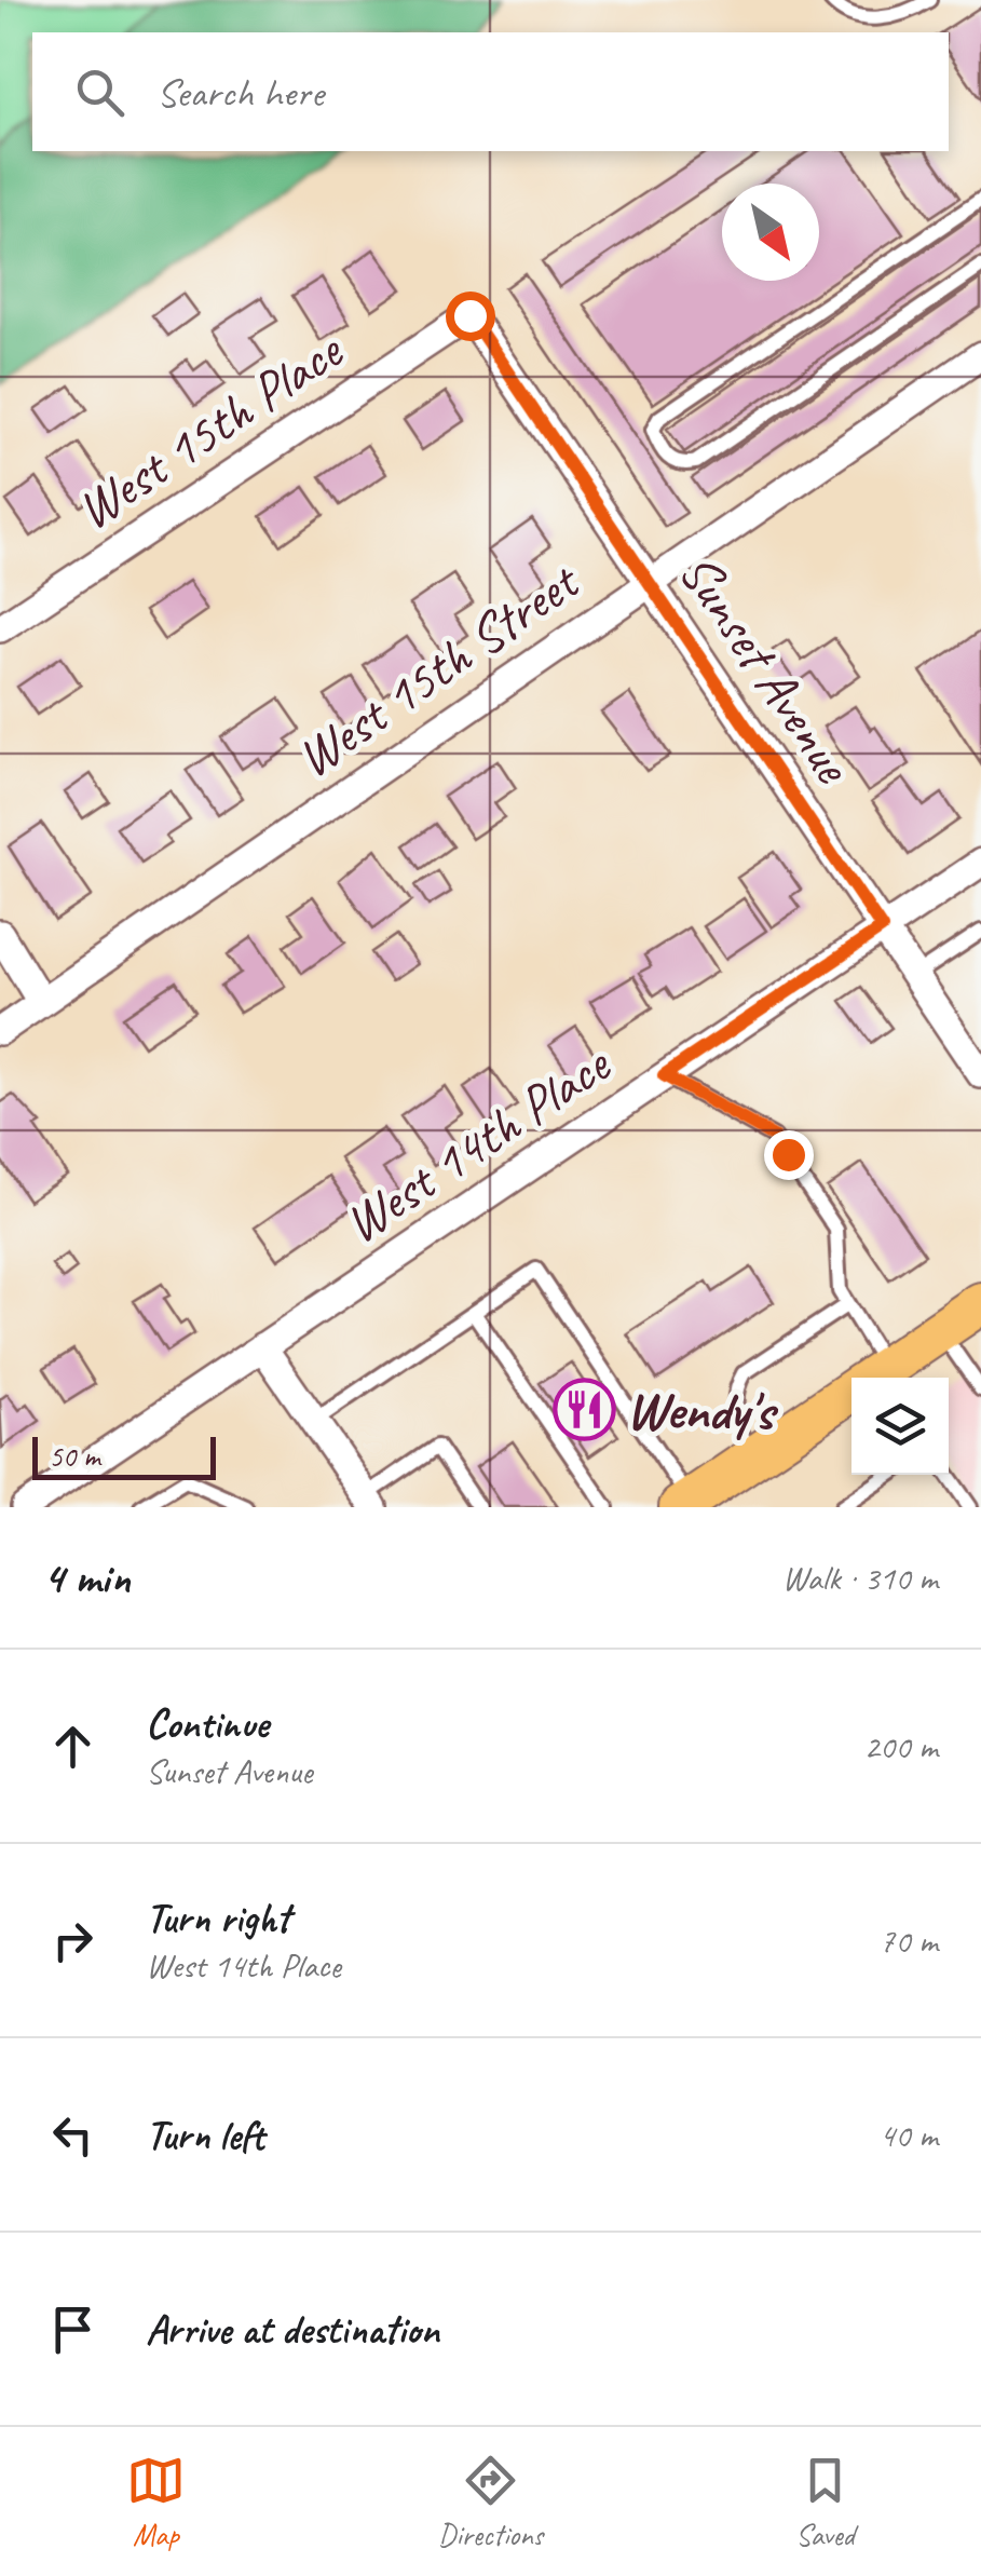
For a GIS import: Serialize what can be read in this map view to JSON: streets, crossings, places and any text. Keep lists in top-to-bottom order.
{
  "streets": {
    "street": [
      "West 15th Place",
      "Sunset Avenue",
      "West 15th Street",
      "West 14th Place"
    ]
  },
  "crossings": [
    ["West 15th Place", "Sunset Avenue"],
    ["Sunset Avenue", "West 15th Street"],
    ["Sunset Avenue", "West 14th Place"]
  ],
  "places": {
    "restaurant": ["Wendy's"]
  },
  "scale_bar": "50 m",
  "north": "bottom right",
  "page": {
    "search": "Search here",
    "scale": "50 m",
    "heading": ["4 min", "Walk · 310 m"],
    "list": [
      ["Continue", "Sunset Avenue", "200 m"],
      ["Turn right", "West 14th Place", "70 m"],
      ["Turn left", "40 m"],
      "Arrive at destination"
    ],
    "nav": ["Map", "Directions", "Saved"]
  }
}
